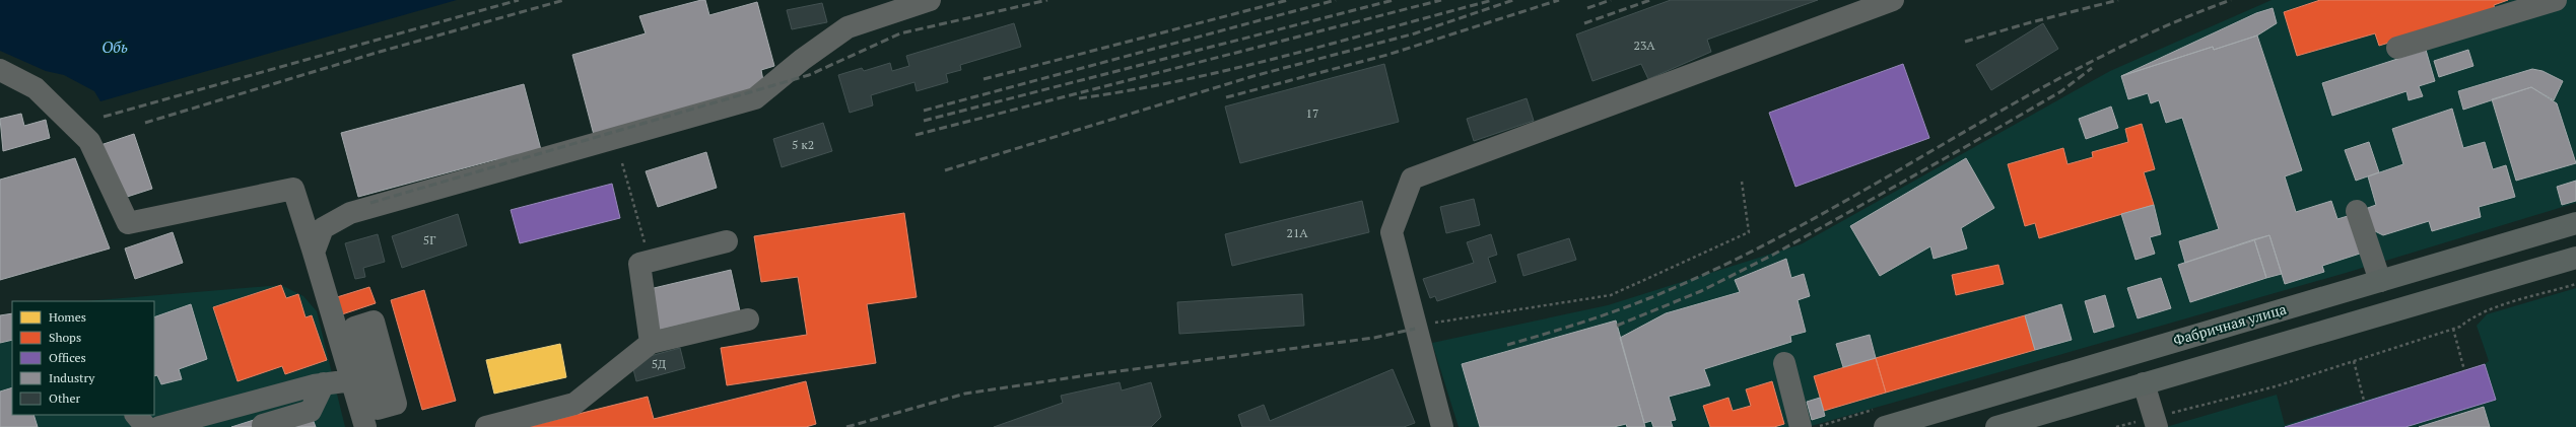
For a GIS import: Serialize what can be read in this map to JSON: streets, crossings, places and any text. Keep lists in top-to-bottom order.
{
  "streets": {
    "main road": ["Фабричная улица"]
  },
  "water": ["Обь"],
  "house_numbers": [
    "23А",
    "17",
    "5 к2",
    "21А",
    "5Г",
    "5Д"
  ],
  "legend": [
    "Homes",
    "Shops",
    "Offices",
    "Industry",
    "Other"
  ]
}
